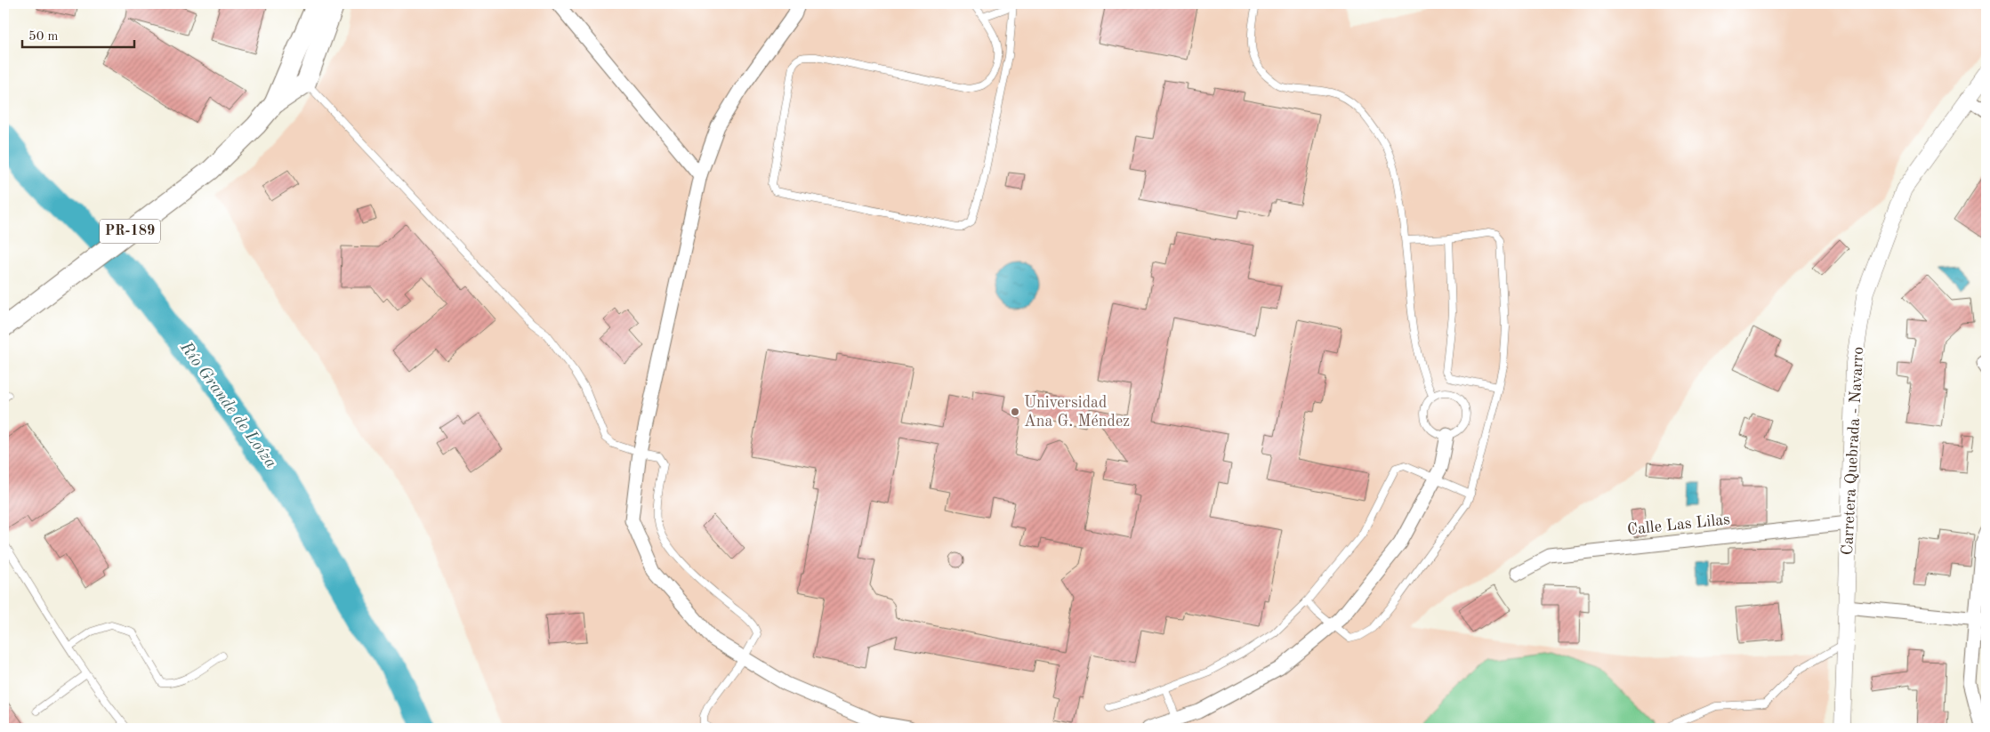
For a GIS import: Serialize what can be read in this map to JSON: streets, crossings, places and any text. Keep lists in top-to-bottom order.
{
  "streets": {
    "main road": ["PR-189"],
    "street": ["Carretera Quebrada - Navarro", "Calle Las Lilas"]
  },
  "crossings": [
    ["Carretera Quebrada - Navarro", "Calle Las Lilas"]
  ],
  "water": ["Río Grande de Loíza"],
  "places": ["Universidad Ana G. Méndez"],
  "scale_bar": "50 m"
}
